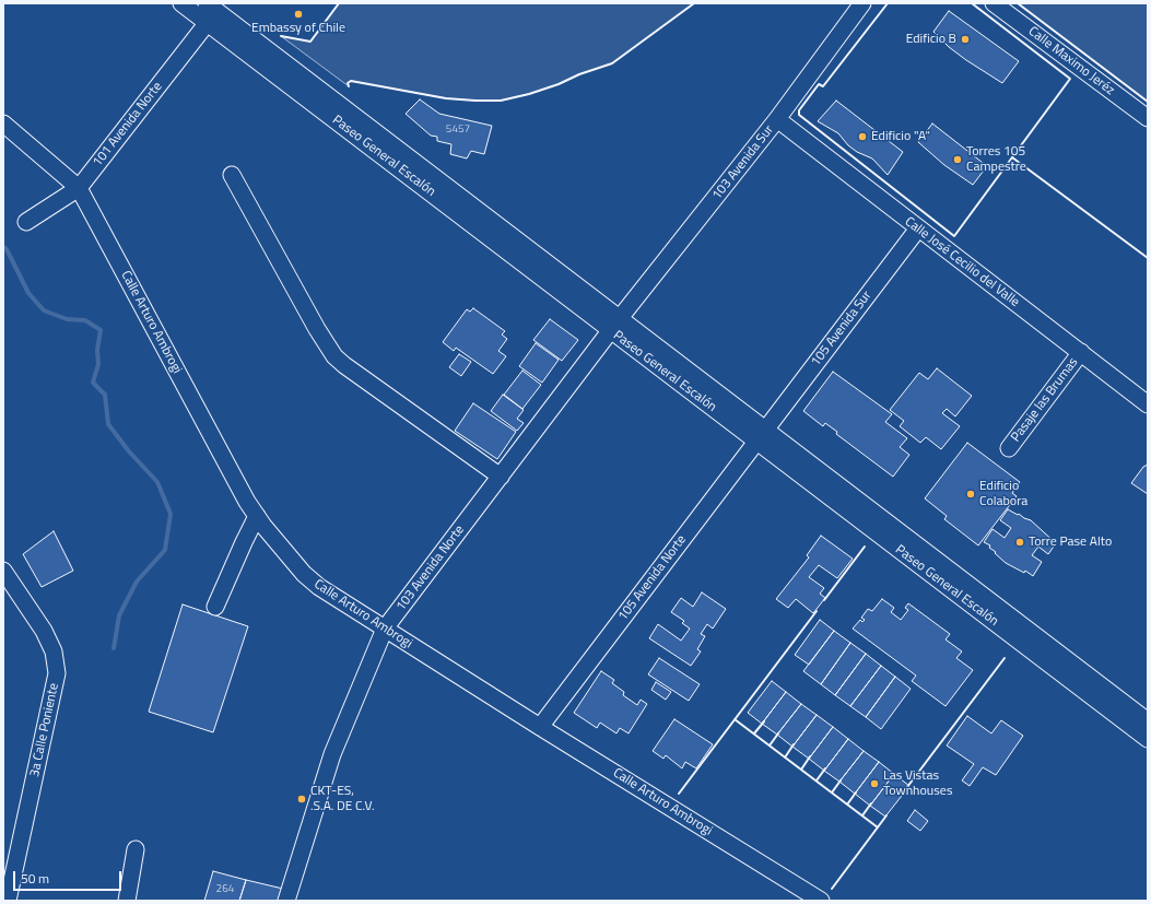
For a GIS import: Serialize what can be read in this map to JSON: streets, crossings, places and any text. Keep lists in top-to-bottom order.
{
  "streets": {
    "street": [
      "Calle Maximo Jeréz",
      "101 Avenida Norte",
      "Paseo General Escalón",
      "103 Avenida Sur",
      "Calle José Cecilio del Valle",
      "Calle Arturo Ambrogi",
      "105 Avenida Sur",
      "Pasaje las Brumas",
      "103 Avenida Norte",
      "105 Avenida Norte",
      "3a Calle Poniente"
    ]
  },
  "crossings": [
    ["101 Avenida Norte", "Paseo General Escalón"],
    ["101 Avenida Norte", "Calle Arturo Ambrogi"],
    ["Paseo General Escalón", "103 Avenida Sur"],
    ["Paseo General Escalón", "105 Avenida Sur"],
    ["Paseo General Escalón", "103 Avenida Norte"],
    ["Paseo General Escalón", "105 Avenida Norte"],
    ["103 Avenida Sur", "Calle José Cecilio del Valle"],
    ["103 Avenida Sur", "103 Avenida Norte"],
    ["Calle José Cecilio del Valle", "105 Avenida Sur"],
    ["Calle José Cecilio del Valle", "Pasaje las Brumas"],
    ["Calle Arturo Ambrogi", "103 Avenida Norte"],
    ["Calle Arturo Ambrogi", "105 Avenida Norte"],
    ["105 Avenida Sur", "105 Avenida Norte"]
  ],
  "places": [
    "Embassy of Chile",
    "Edificio B",
    "Edificio \"A\"",
    "Torres 105 Campestre",
    "Edificio Colabora",
    "Torre Pase Alto",
    "Las Vistas Townhouses",
    "CKT-ES, .S.A. DE C.V."
  ],
  "house_numbers": ["5457", "264"],
  "scale_bar": "50 m"
}
